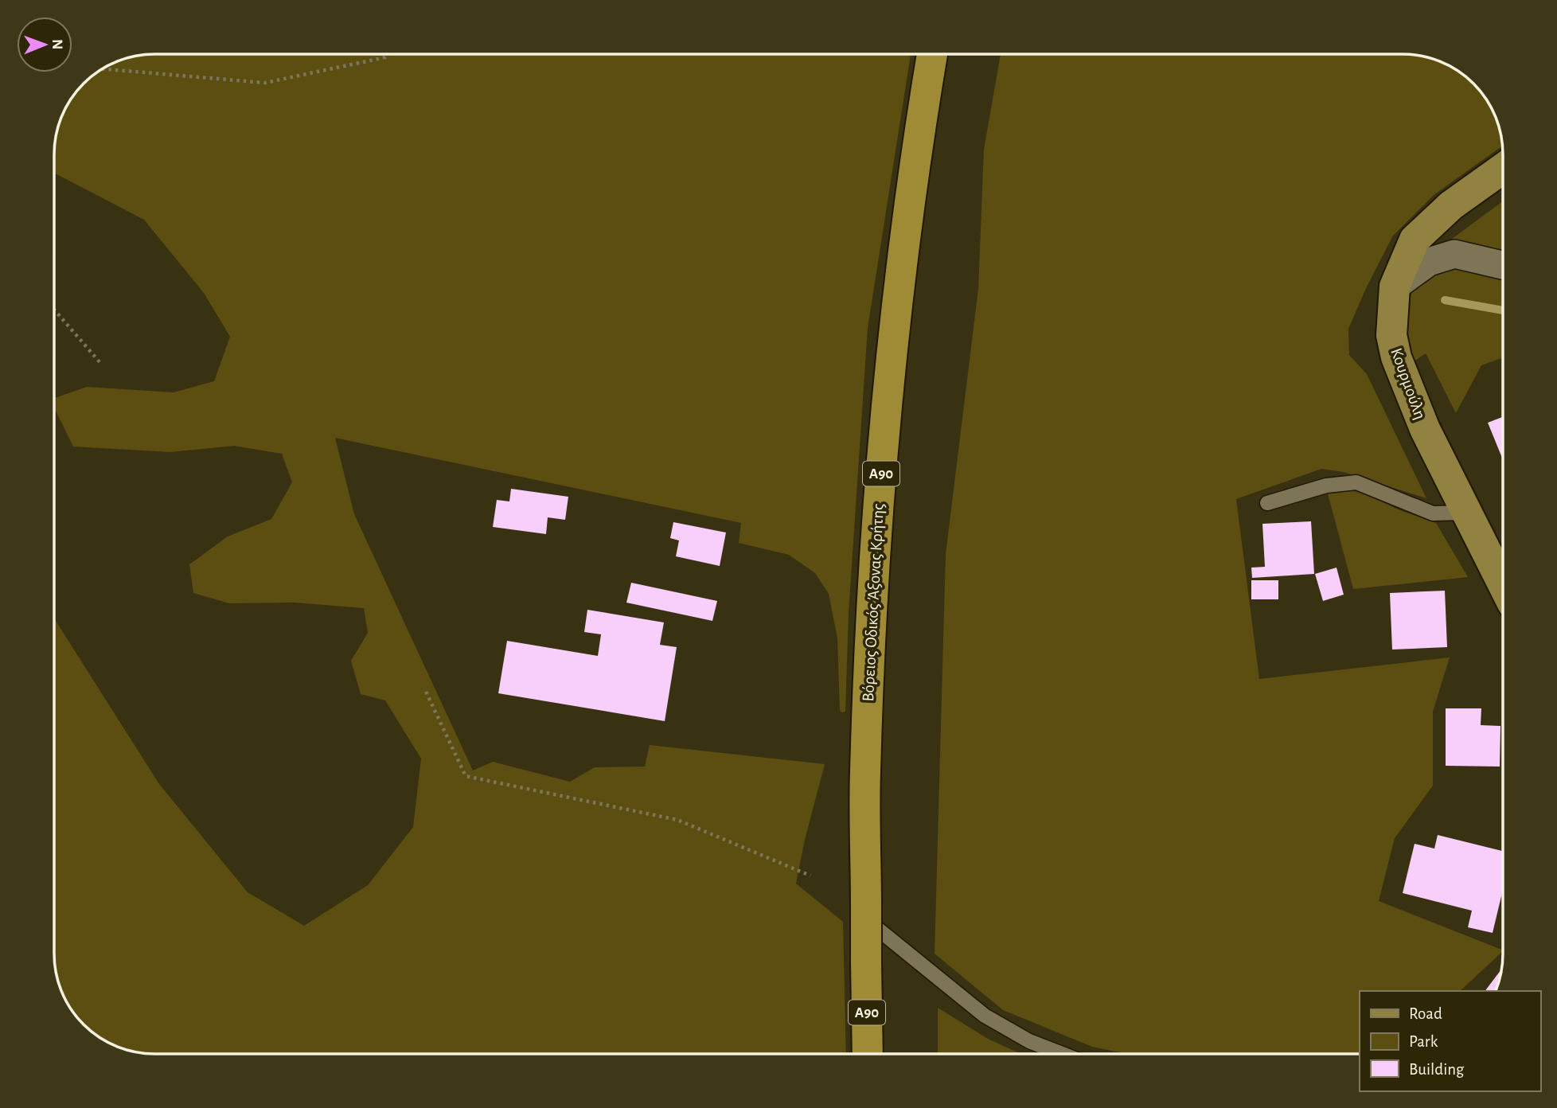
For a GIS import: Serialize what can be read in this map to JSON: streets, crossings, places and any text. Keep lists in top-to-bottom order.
{
  "streets": {
    "highway": ["Α90", "Βόρειος Οδικός Άξονας Κρήτης"],
    "main road": ["Κουρμούλη"]
  },
  "legend": ["Road", "Park", "Building"],
  "north": "right"
}
